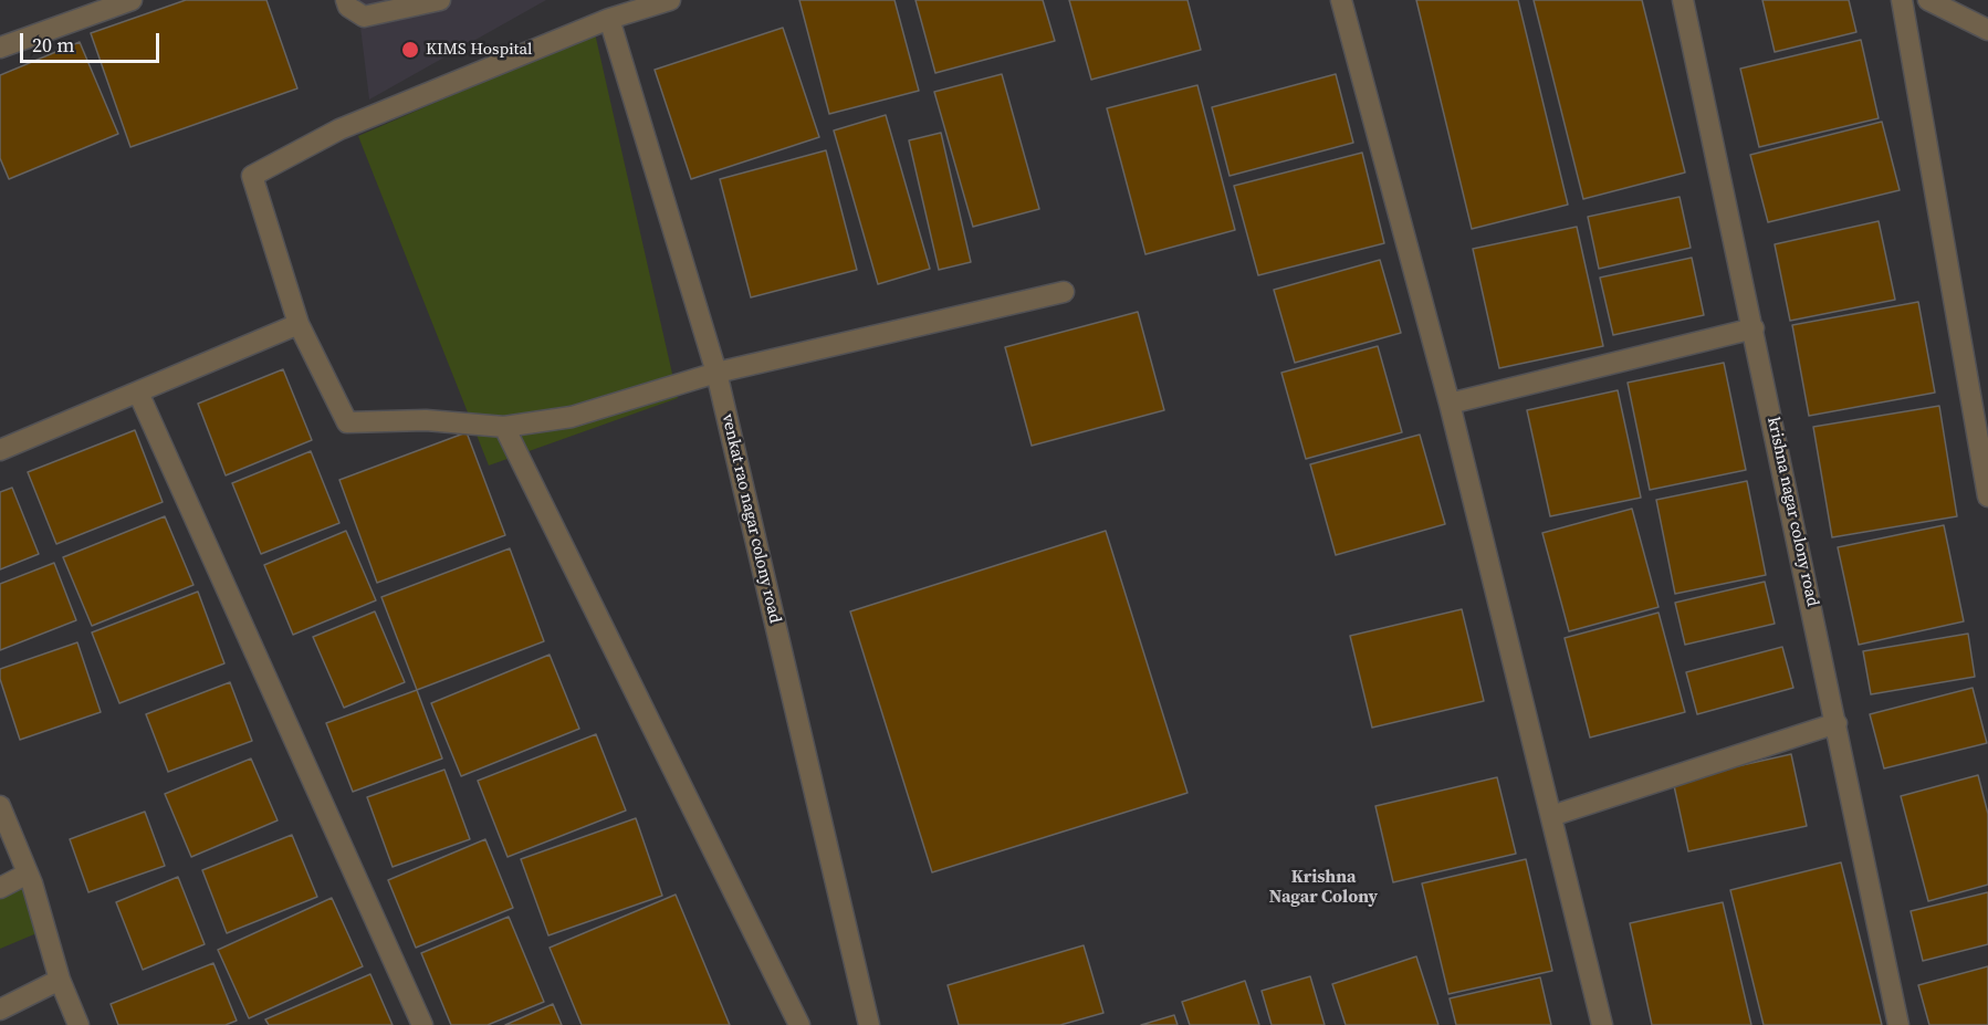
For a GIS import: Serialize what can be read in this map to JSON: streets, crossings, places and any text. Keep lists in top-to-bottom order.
{
  "streets": {
    "street": ["krishna nagar colony road", "venkat rao nagar colony road"]
  },
  "districts": ["Krishna Nagar Colony"],
  "places": ["KIMS Hospital"],
  "scale_bar": "20 m"
}
